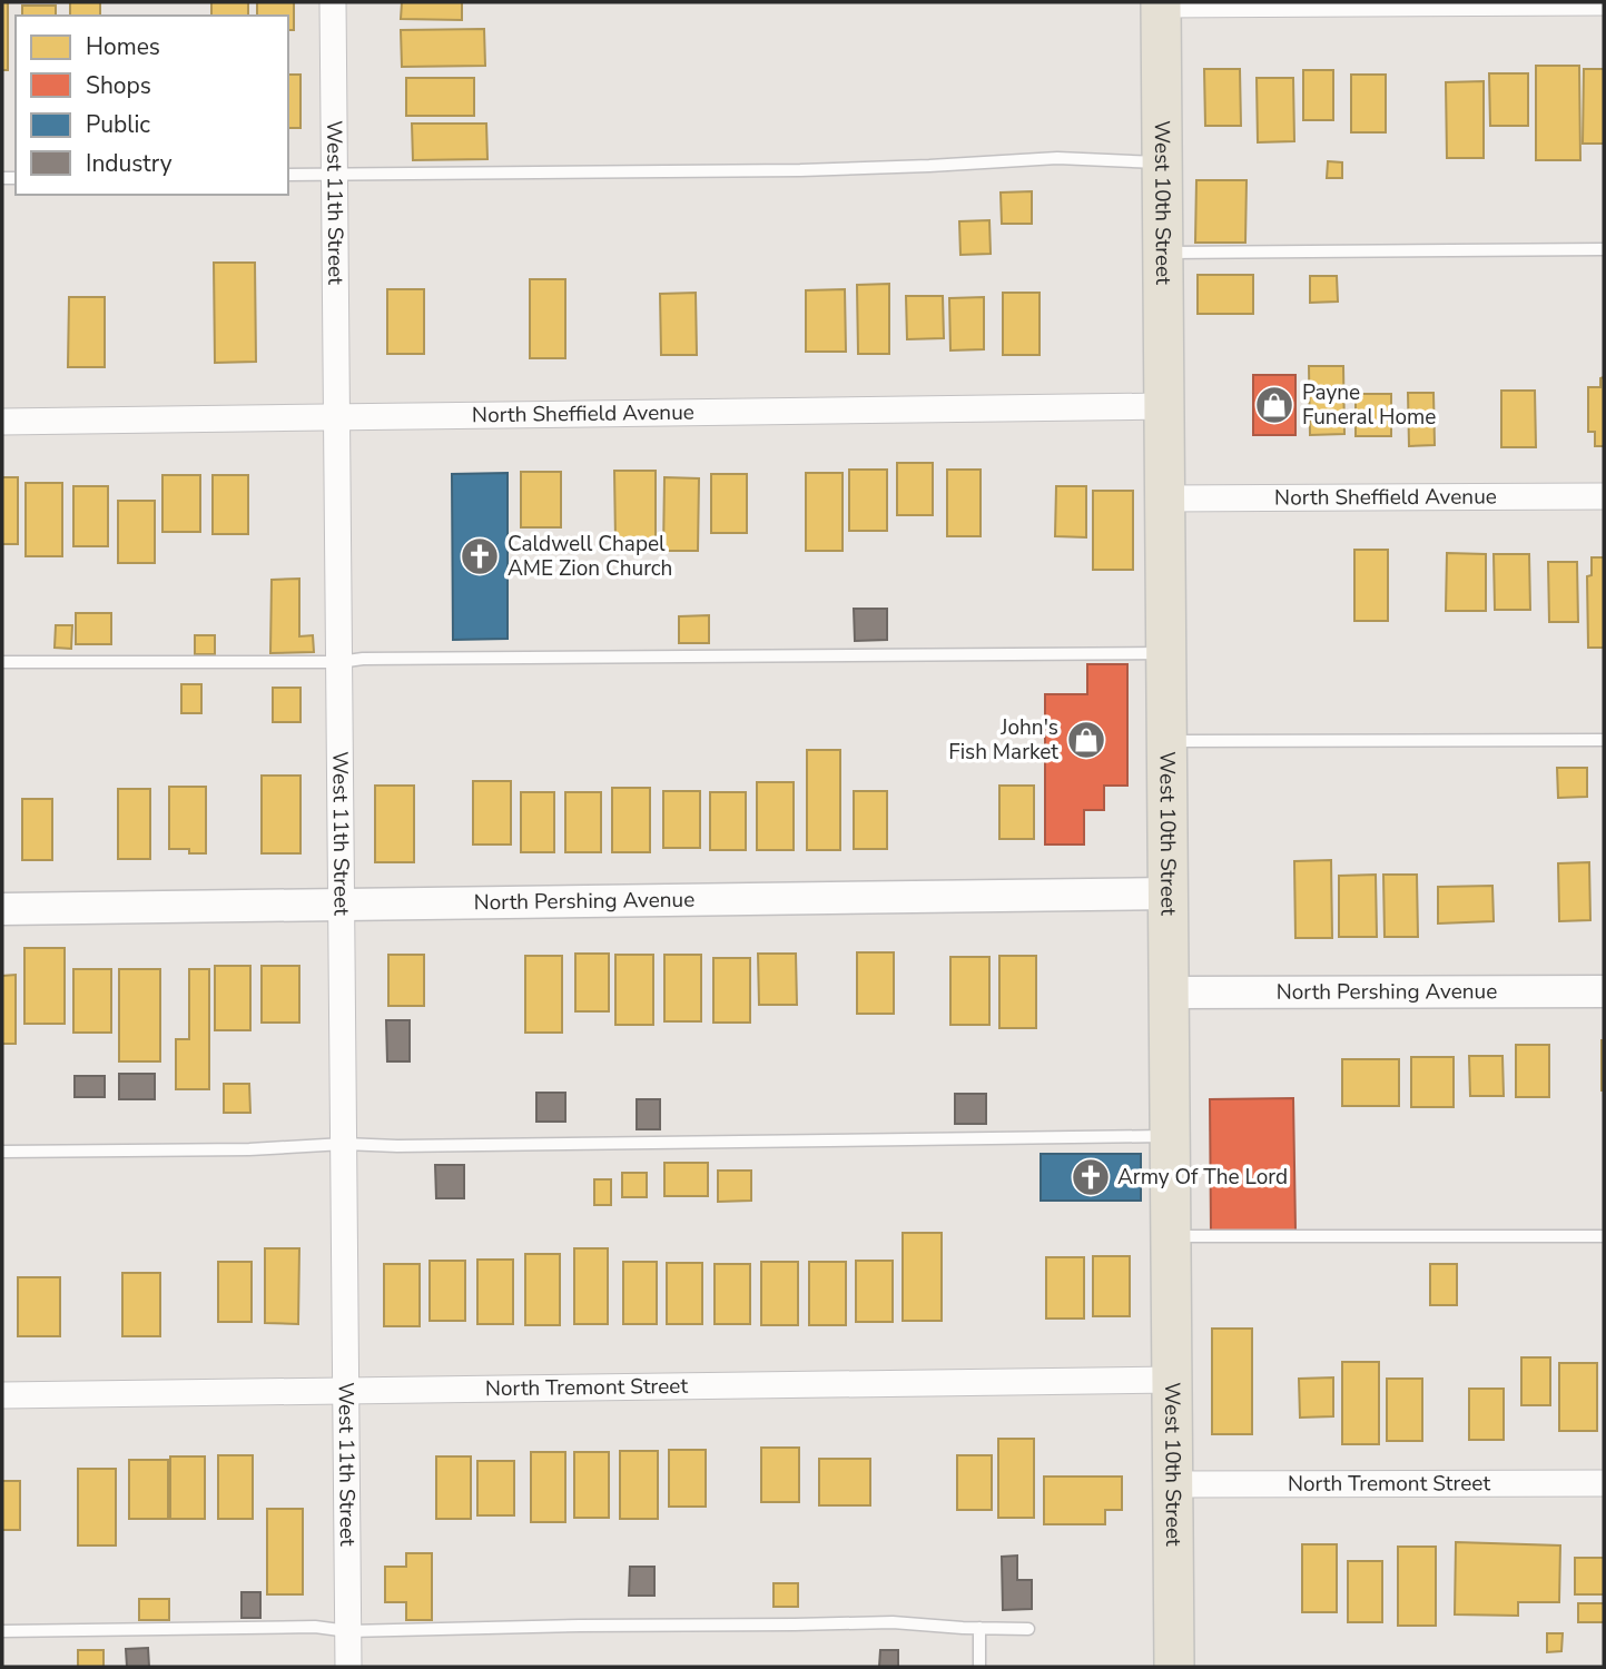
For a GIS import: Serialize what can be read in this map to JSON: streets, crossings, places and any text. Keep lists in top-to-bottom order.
{
  "streets": {
    "main road": ["West 10th Street"],
    "street": [
      "West 11th Street",
      "North Sheffield Avenue",
      "North Pershing Avenue",
      "North Tremont Street"
    ]
  },
  "crossings": [
    ["West 11th Street", "North Sheffield Avenue"],
    ["West 11th Street", "North Pershing Avenue"],
    ["West 11th Street", "North Tremont Street"],
    ["West 10th Street", "North Sheffield Avenue"],
    ["West 10th Street", "North Pershing Avenue"],
    ["West 10th Street", "North Tremont Street"]
  ],
  "places": {
    "shop": ["Payne Funeral Home", "John's Fish Market"],
    "church": ["Caldwell Chapel AME Zion Church", "Army Of The Lord"]
  },
  "legend": [
    "Homes",
    "Shops",
    "Public",
    "Industry"
  ]
}
